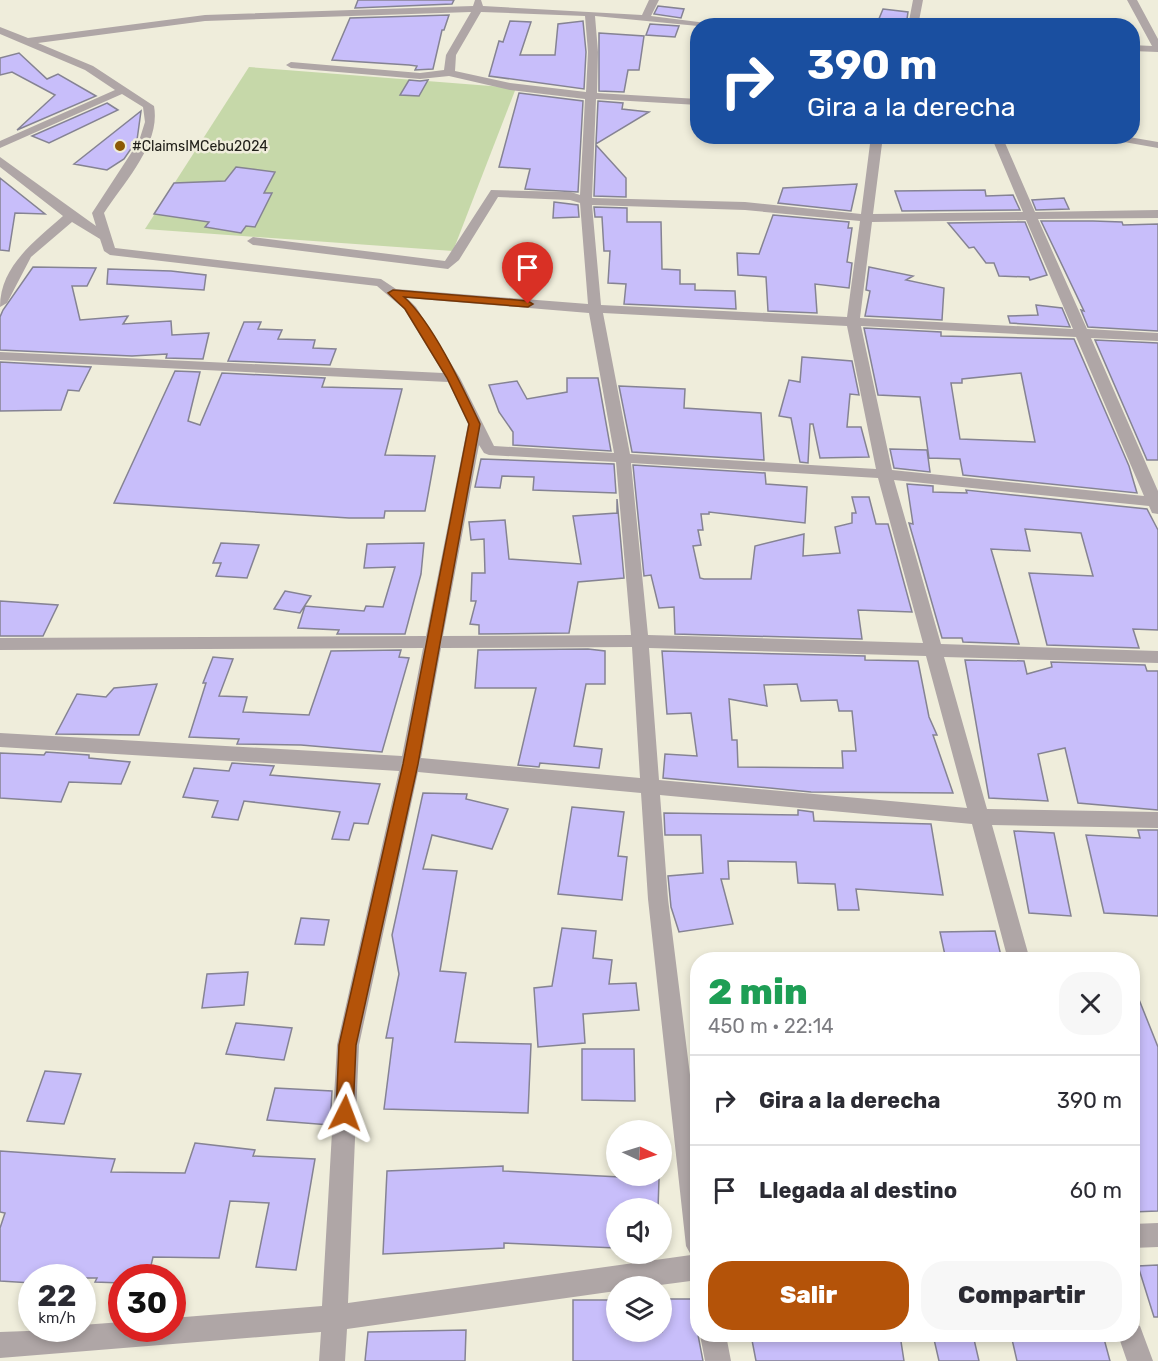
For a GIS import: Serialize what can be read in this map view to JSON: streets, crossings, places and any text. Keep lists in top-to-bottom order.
{
  "places": ["#ClaimsIMCebu2024"],
  "north": "right",
  "page": {
    "turn": ["390 m", "Gira a la derecha"],
    "heading": ["2 min", "450 m · 22:14"],
    "list": [
      {
        "name": "Gira a la derecha",
        "value": "390 m"
      },
      {
        "name": "Llegada al destino",
        "value": "60 m"
      }
    ],
    "buttons": ["Salir", "Compartir"],
    "speed": "22 km/h",
    "limit": "30"
  }
}
